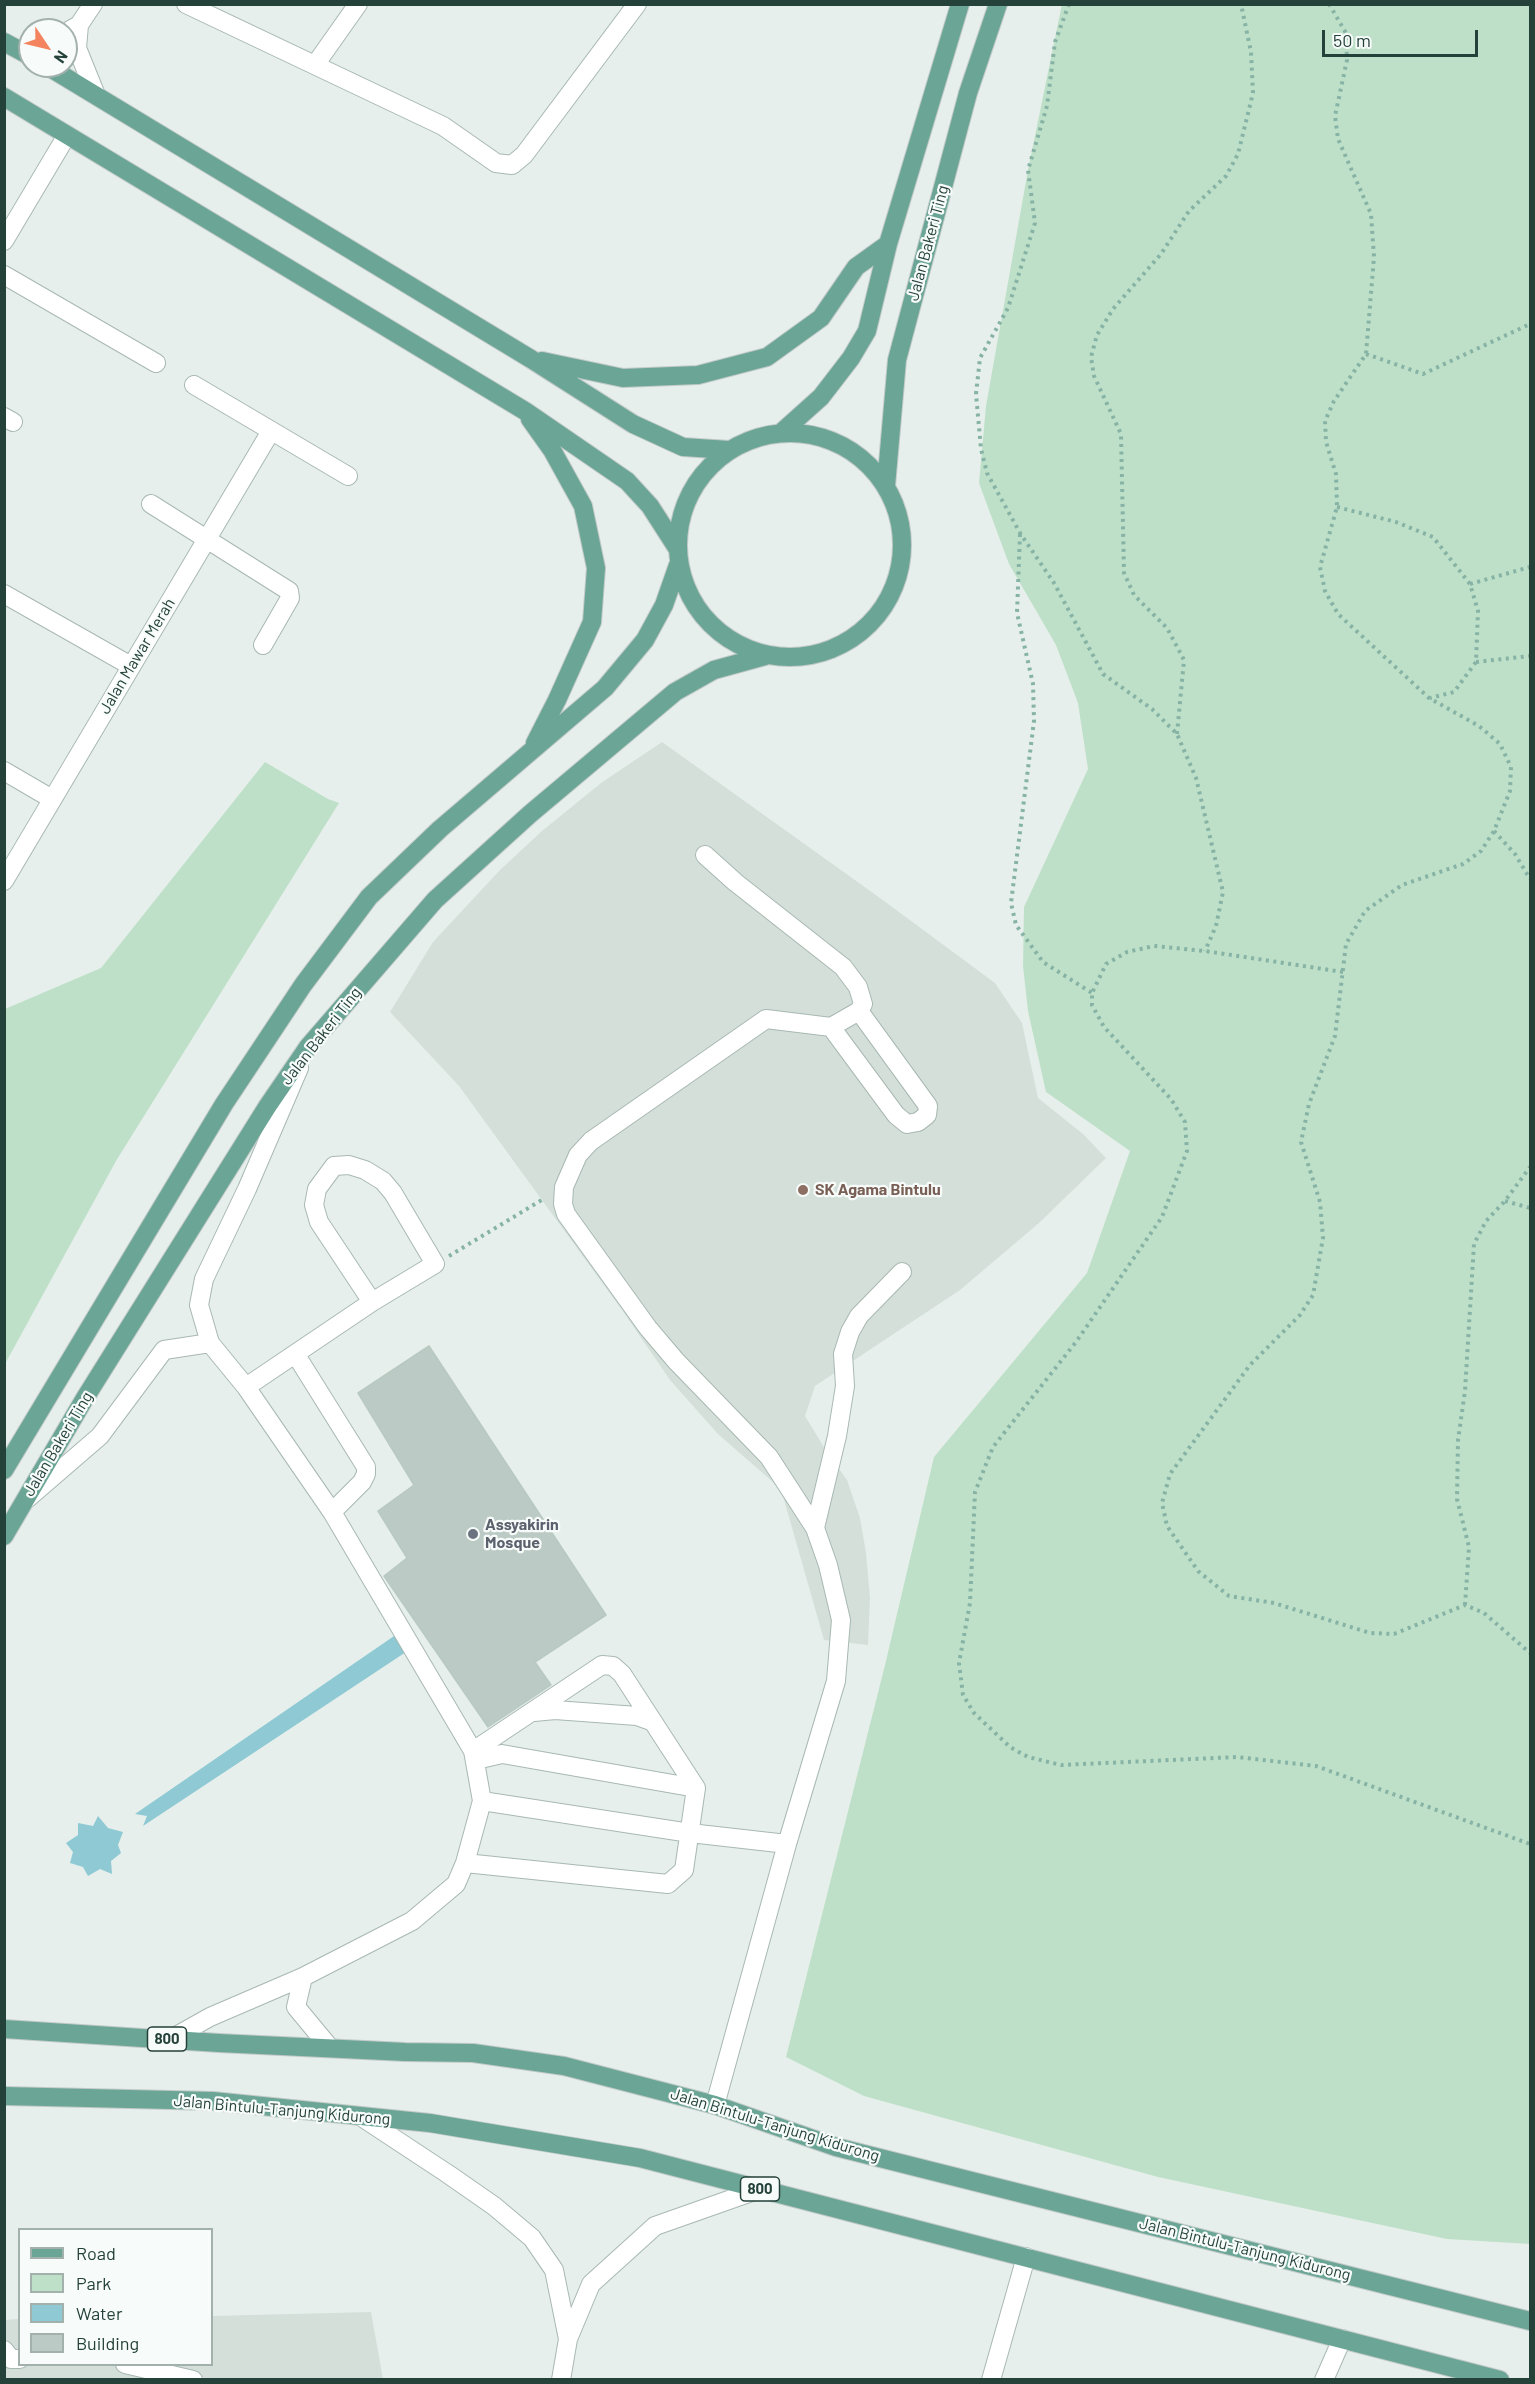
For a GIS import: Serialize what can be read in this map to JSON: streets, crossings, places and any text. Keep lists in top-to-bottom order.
{
  "streets": {
    "main road": ["Jalan Bakeri Ting", "800", "Jalan Bintulu-Tanjung Kidurong"],
    "street": ["Jalan Mawar Merah"]
  },
  "places": ["SK Agama Bintulu", "Assyakirin Mosque"],
  "legend": [
    "Road",
    "Park",
    "Water",
    "Building"
  ],
  "scale_bar": "50 m",
  "north": "bottom right"
}
